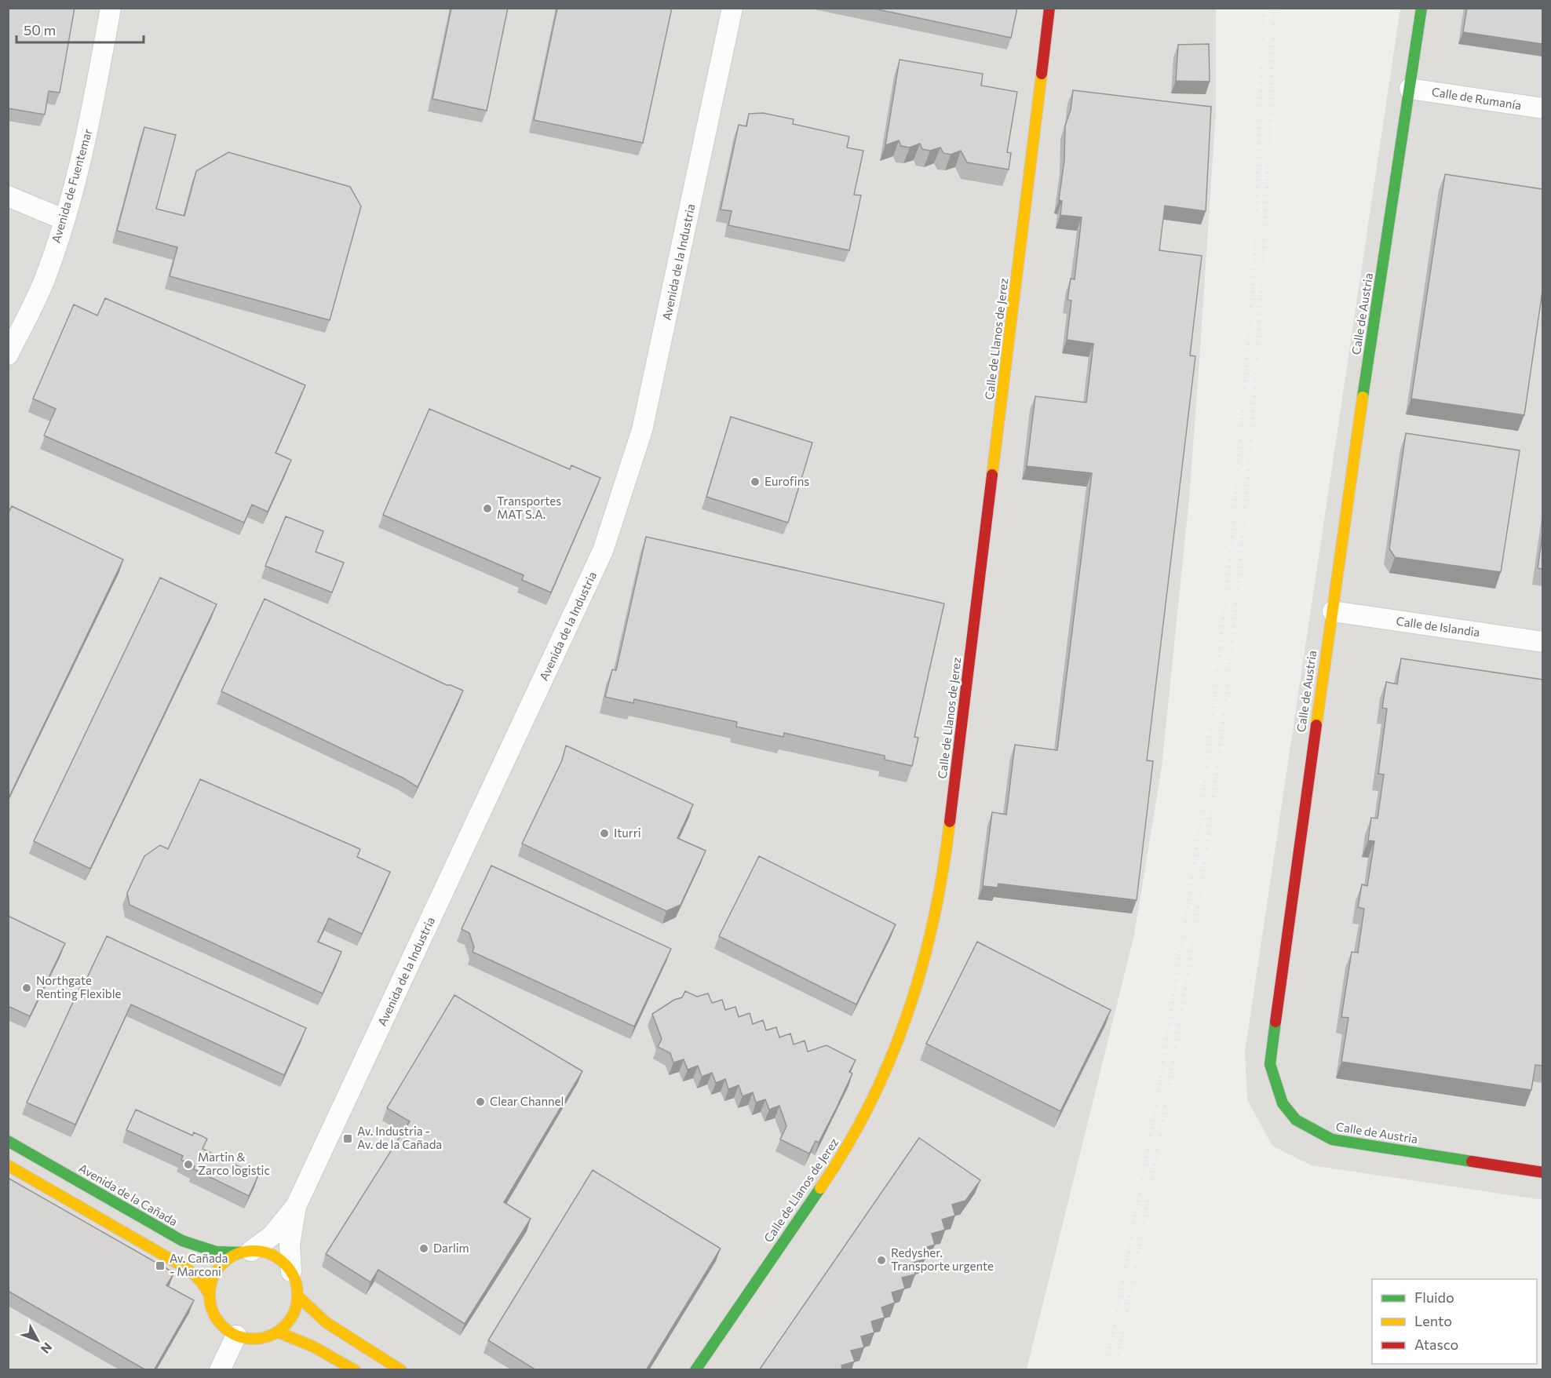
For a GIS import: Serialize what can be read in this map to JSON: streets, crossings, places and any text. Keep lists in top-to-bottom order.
{
  "streets": {
    "street": [
      "Calle de Rumanía",
      "Avenida de Fuentemar",
      "Avenida de la Industria",
      "Calle de Austria",
      "Calle de Llanos de Jerez",
      "Calle de Islandia",
      "Avenida de la Cañada"
    ]
  },
  "crossings": [
    ["Calle de Rumanía", "Calle de Austria"],
    ["Avenida de la Industria", "Avenida de la Cañada"],
    ["Calle de Austria", "Calle de Islandia"]
  ],
  "places": {
    "other": [
      "Eurofins",
      "Transportes MAT S.A.",
      "Iturri",
      "Northgate Renting Flexible",
      "Clear Channel",
      "Martin & Zarco logistic",
      "Darlim",
      "Redysher. Transporte urgente"
    ],
    "transit": ["Av. Industria - Av. de la Cañada", "Av. Cañada - Marconi"]
  },
  "legend": ["Fluido", "Lento", "Atasco"],
  "scale_bar": "50 m",
  "north": "bottom right"
}
